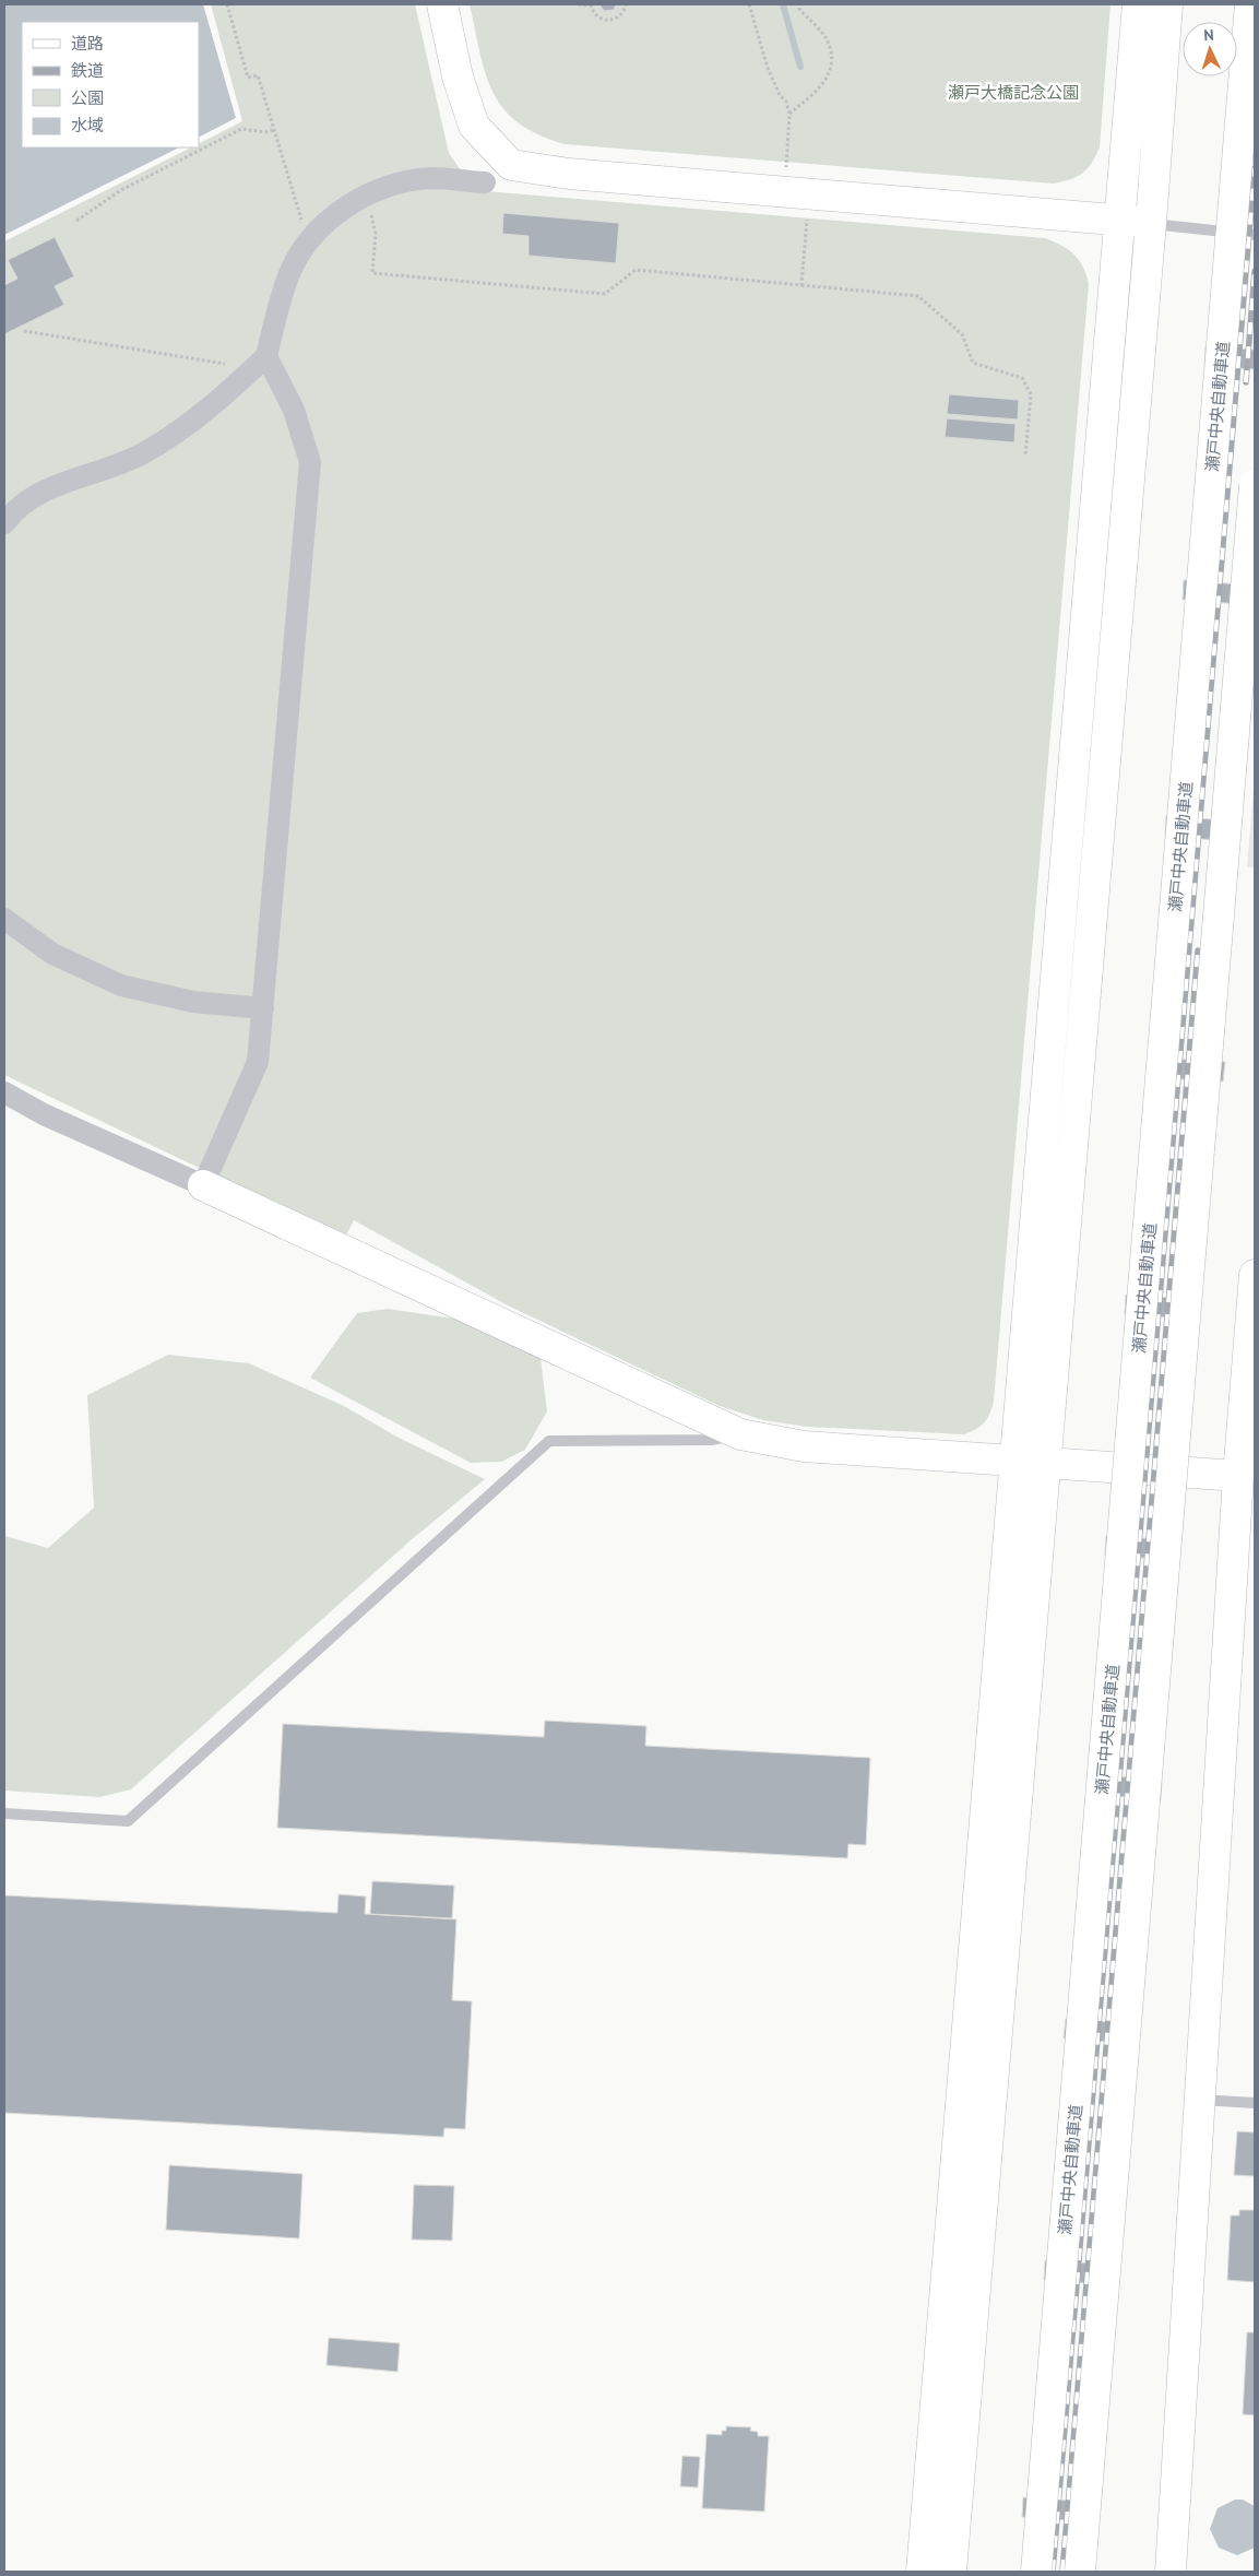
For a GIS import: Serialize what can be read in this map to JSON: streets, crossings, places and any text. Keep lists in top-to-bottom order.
{
  "streets": {
    "main road": ["瀬戸中央自動車道"]
  },
  "parks": ["瀬戸大橋記念公園"],
  "legend": [
    "道路",
    "鉄道",
    "公園",
    "水域"
  ],
  "north": "top"
}
